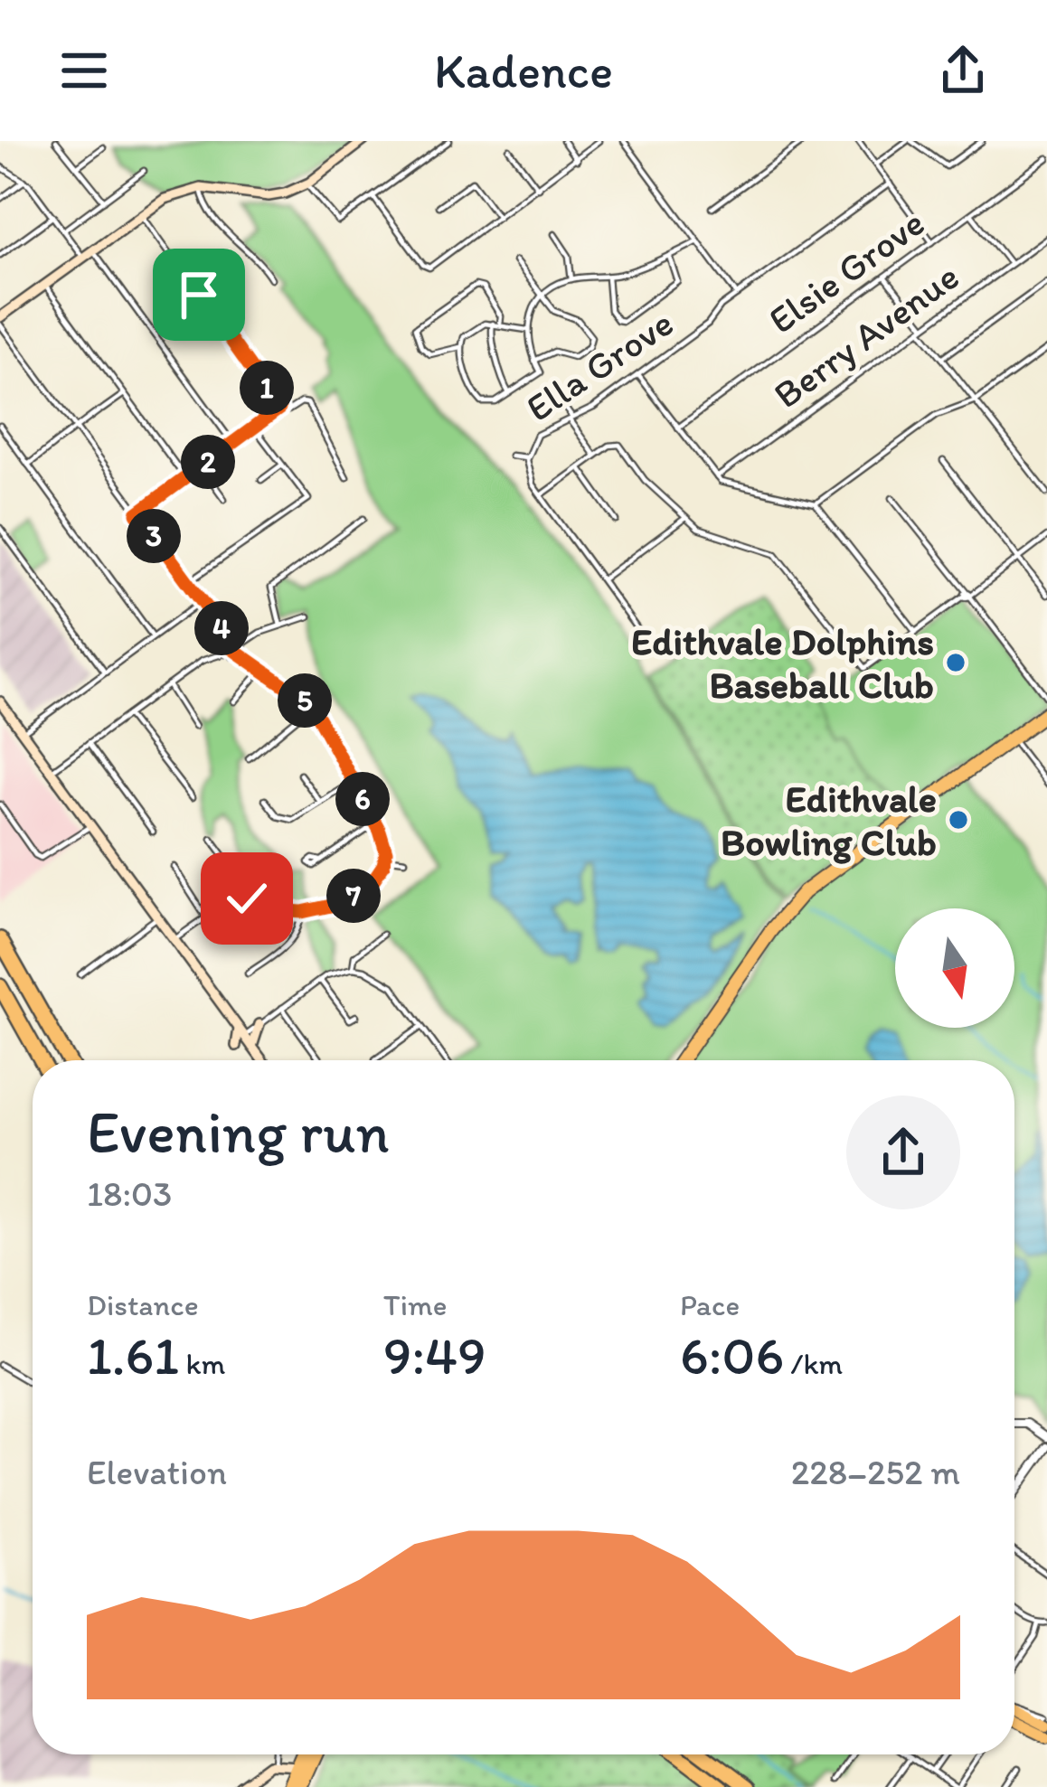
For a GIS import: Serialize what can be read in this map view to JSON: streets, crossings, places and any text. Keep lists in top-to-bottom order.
{
  "streets": {
    "street": ["Elsie Grove", "Berry Avenue", "Ella Grove"]
  },
  "places": ["Edithvale Dolphins Baseball Club", "Edithvale Bowling Club"],
  "north": "bottom",
  "page": {
    "header": "Kadence",
    "pins": [
      "1",
      "2",
      "3",
      "4",
      "5",
      "6",
      "7"
    ],
    "heading": ["Evening run", "18:03"],
    "stats": [
      ["Distance", "1.61 km"],
      ["Time", "9:49"],
      ["Pace", "6:06 /km"]
    ],
    "chart": ["Elevation", "228–252 m"]
  }
}
